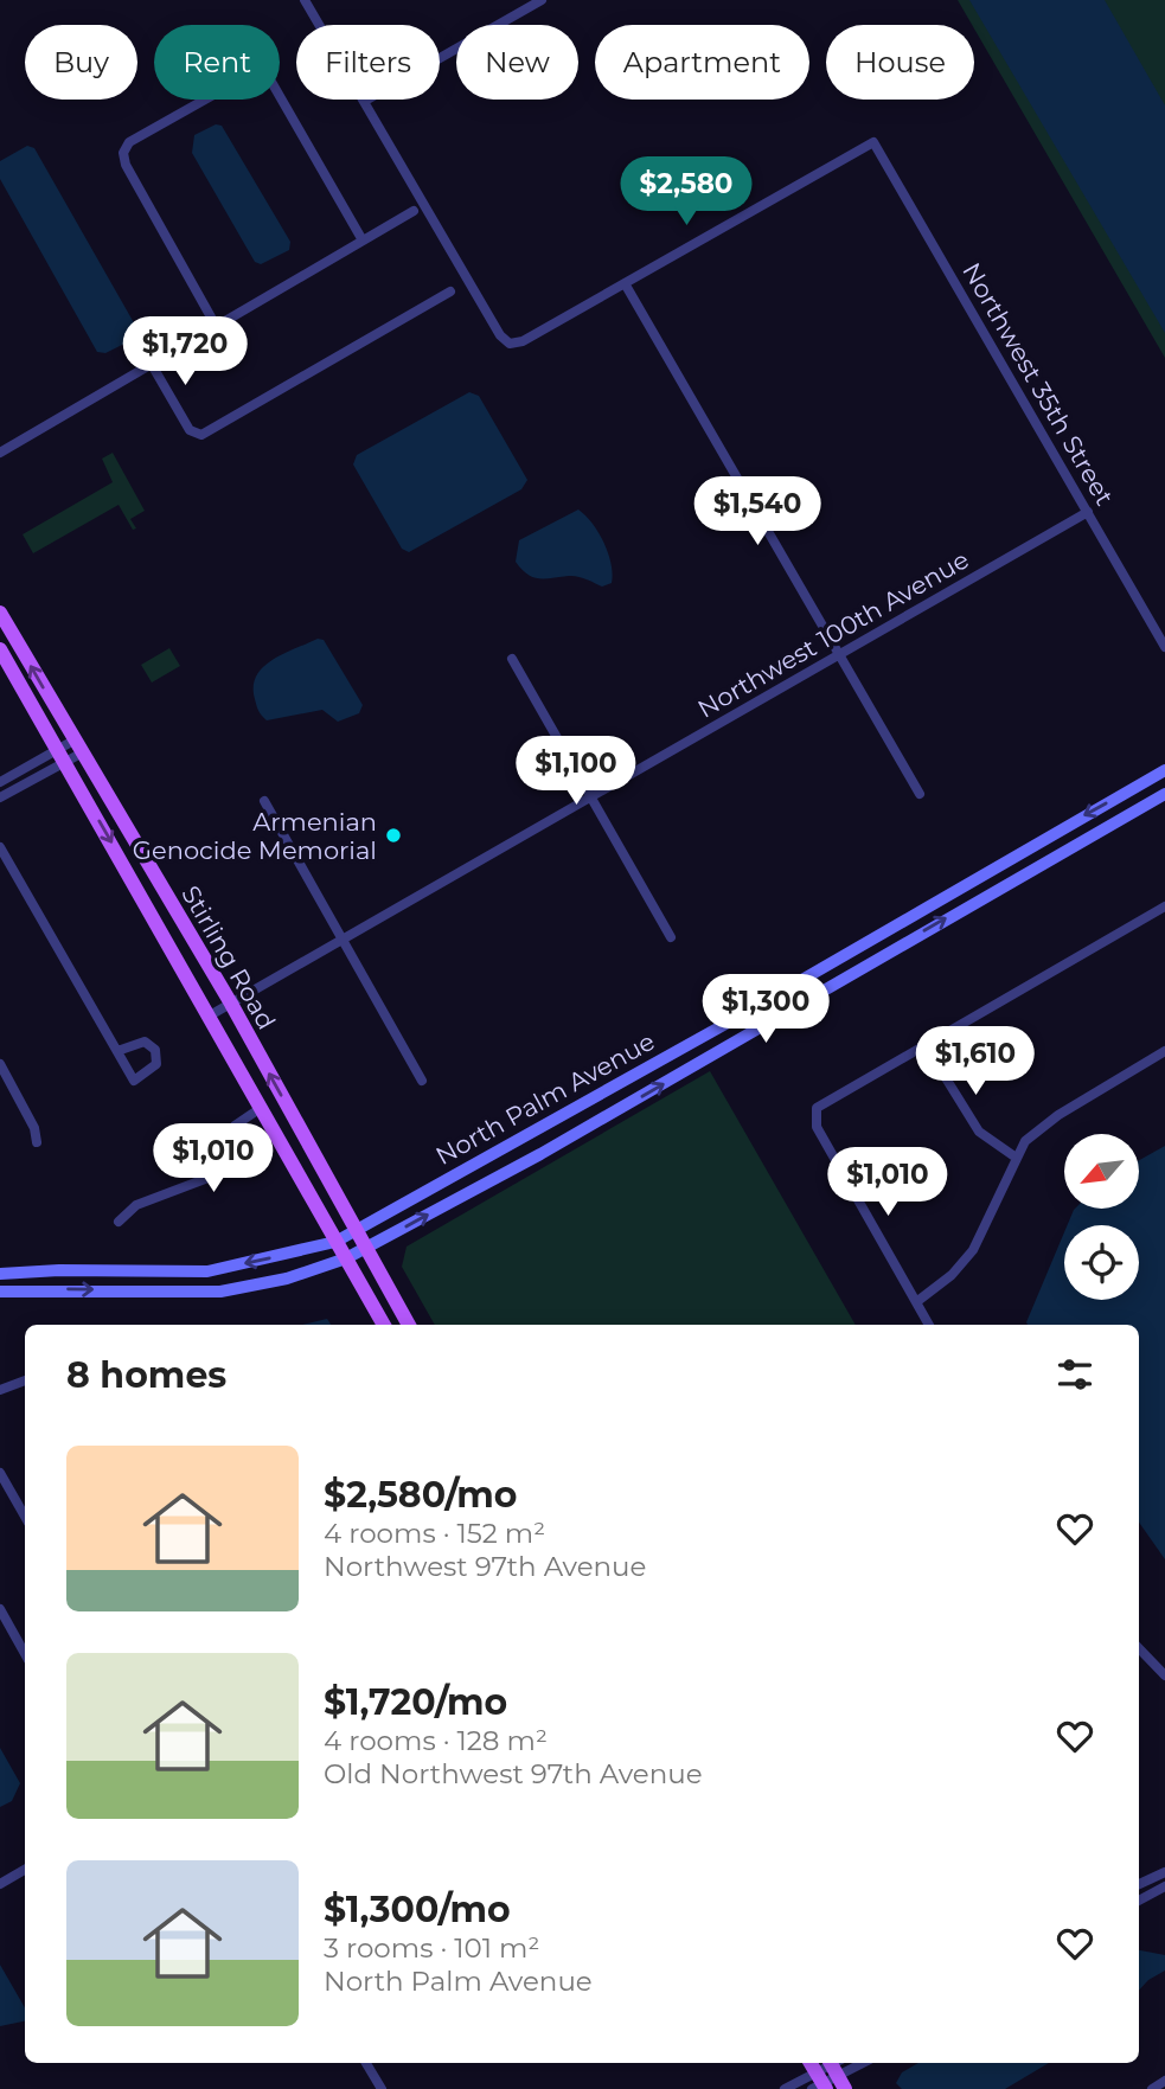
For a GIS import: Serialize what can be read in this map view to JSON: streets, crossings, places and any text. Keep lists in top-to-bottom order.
{
  "streets": {
    "main road": ["Stirling Road", "North Palm Avenue"],
    "street": ["Northwest 35th Street", "Northwest 100th Avenue"]
  },
  "crossings": [
    ["Northwest 35th Street", "Northwest 100th Avenue"],
    ["Northwest 100th Avenue", "Stirling Road"],
    ["Stirling Road", "North Palm Avenue"]
  ],
  "places": ["Armenian Genocide Memorial"],
  "north": "bottom left",
  "page": {
    "chip": [
      "Buy",
      "Rent",
      "Filters",
      "New",
      "Apartment",
      "House"
    ],
    "price": [
      "$2,580",
      "$1,720",
      "$1,540",
      "$1,100",
      "$1,300",
      "$1,610",
      "$1,010",
      "$1,010"
    ],
    "heading": "8 homes",
    "list": [
      {
        "name": "$2,580/mo",
        "note": "4 rooms · 152 m² · Northwest 97th Avenue"
      },
      {
        "name": "$1,720/mo",
        "note": "4 rooms · 128 m² · Old Northwest 97th Avenue"
      },
      {
        "name": "$1,300/mo",
        "note": "3 rooms · 101 m² · North Palm Avenue"
      }
    ]
  }
}
